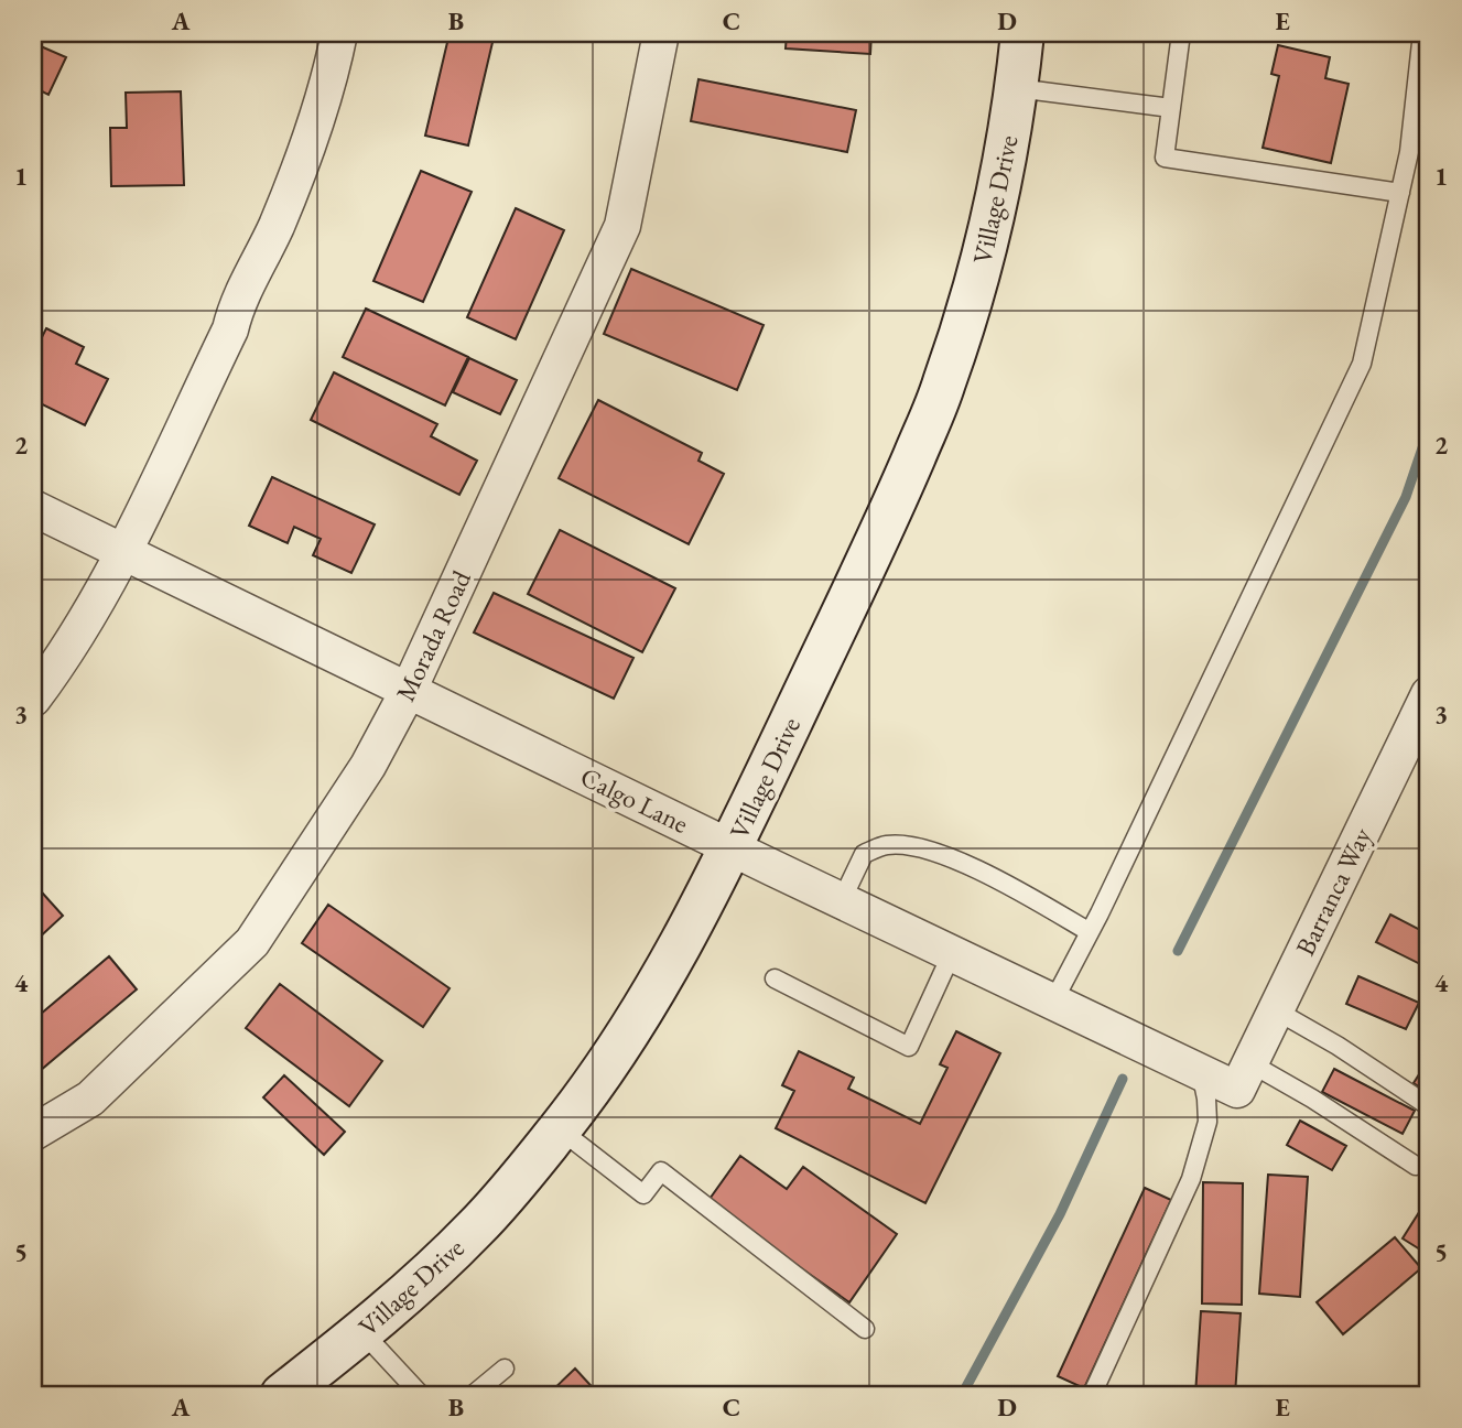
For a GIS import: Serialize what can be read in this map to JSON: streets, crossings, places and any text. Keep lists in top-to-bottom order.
{
  "streets": {
    "main road": ["Village Drive"],
    "street": ["Morada Road", "Calgo Lane", "Barranca Way"]
  },
  "crossings": [
    ["Village Drive", "Calgo Lane"],
    ["Morada Road", "Calgo Lane"],
    ["Calgo Lane", "Barranca Way"]
  ],
  "grid": {
    "columns": [
      "A",
      "B",
      "C",
      "D",
      "E"
    ],
    "rows": [
      "1",
      "2",
      "3",
      "4",
      "5"
    ]
  }
}
